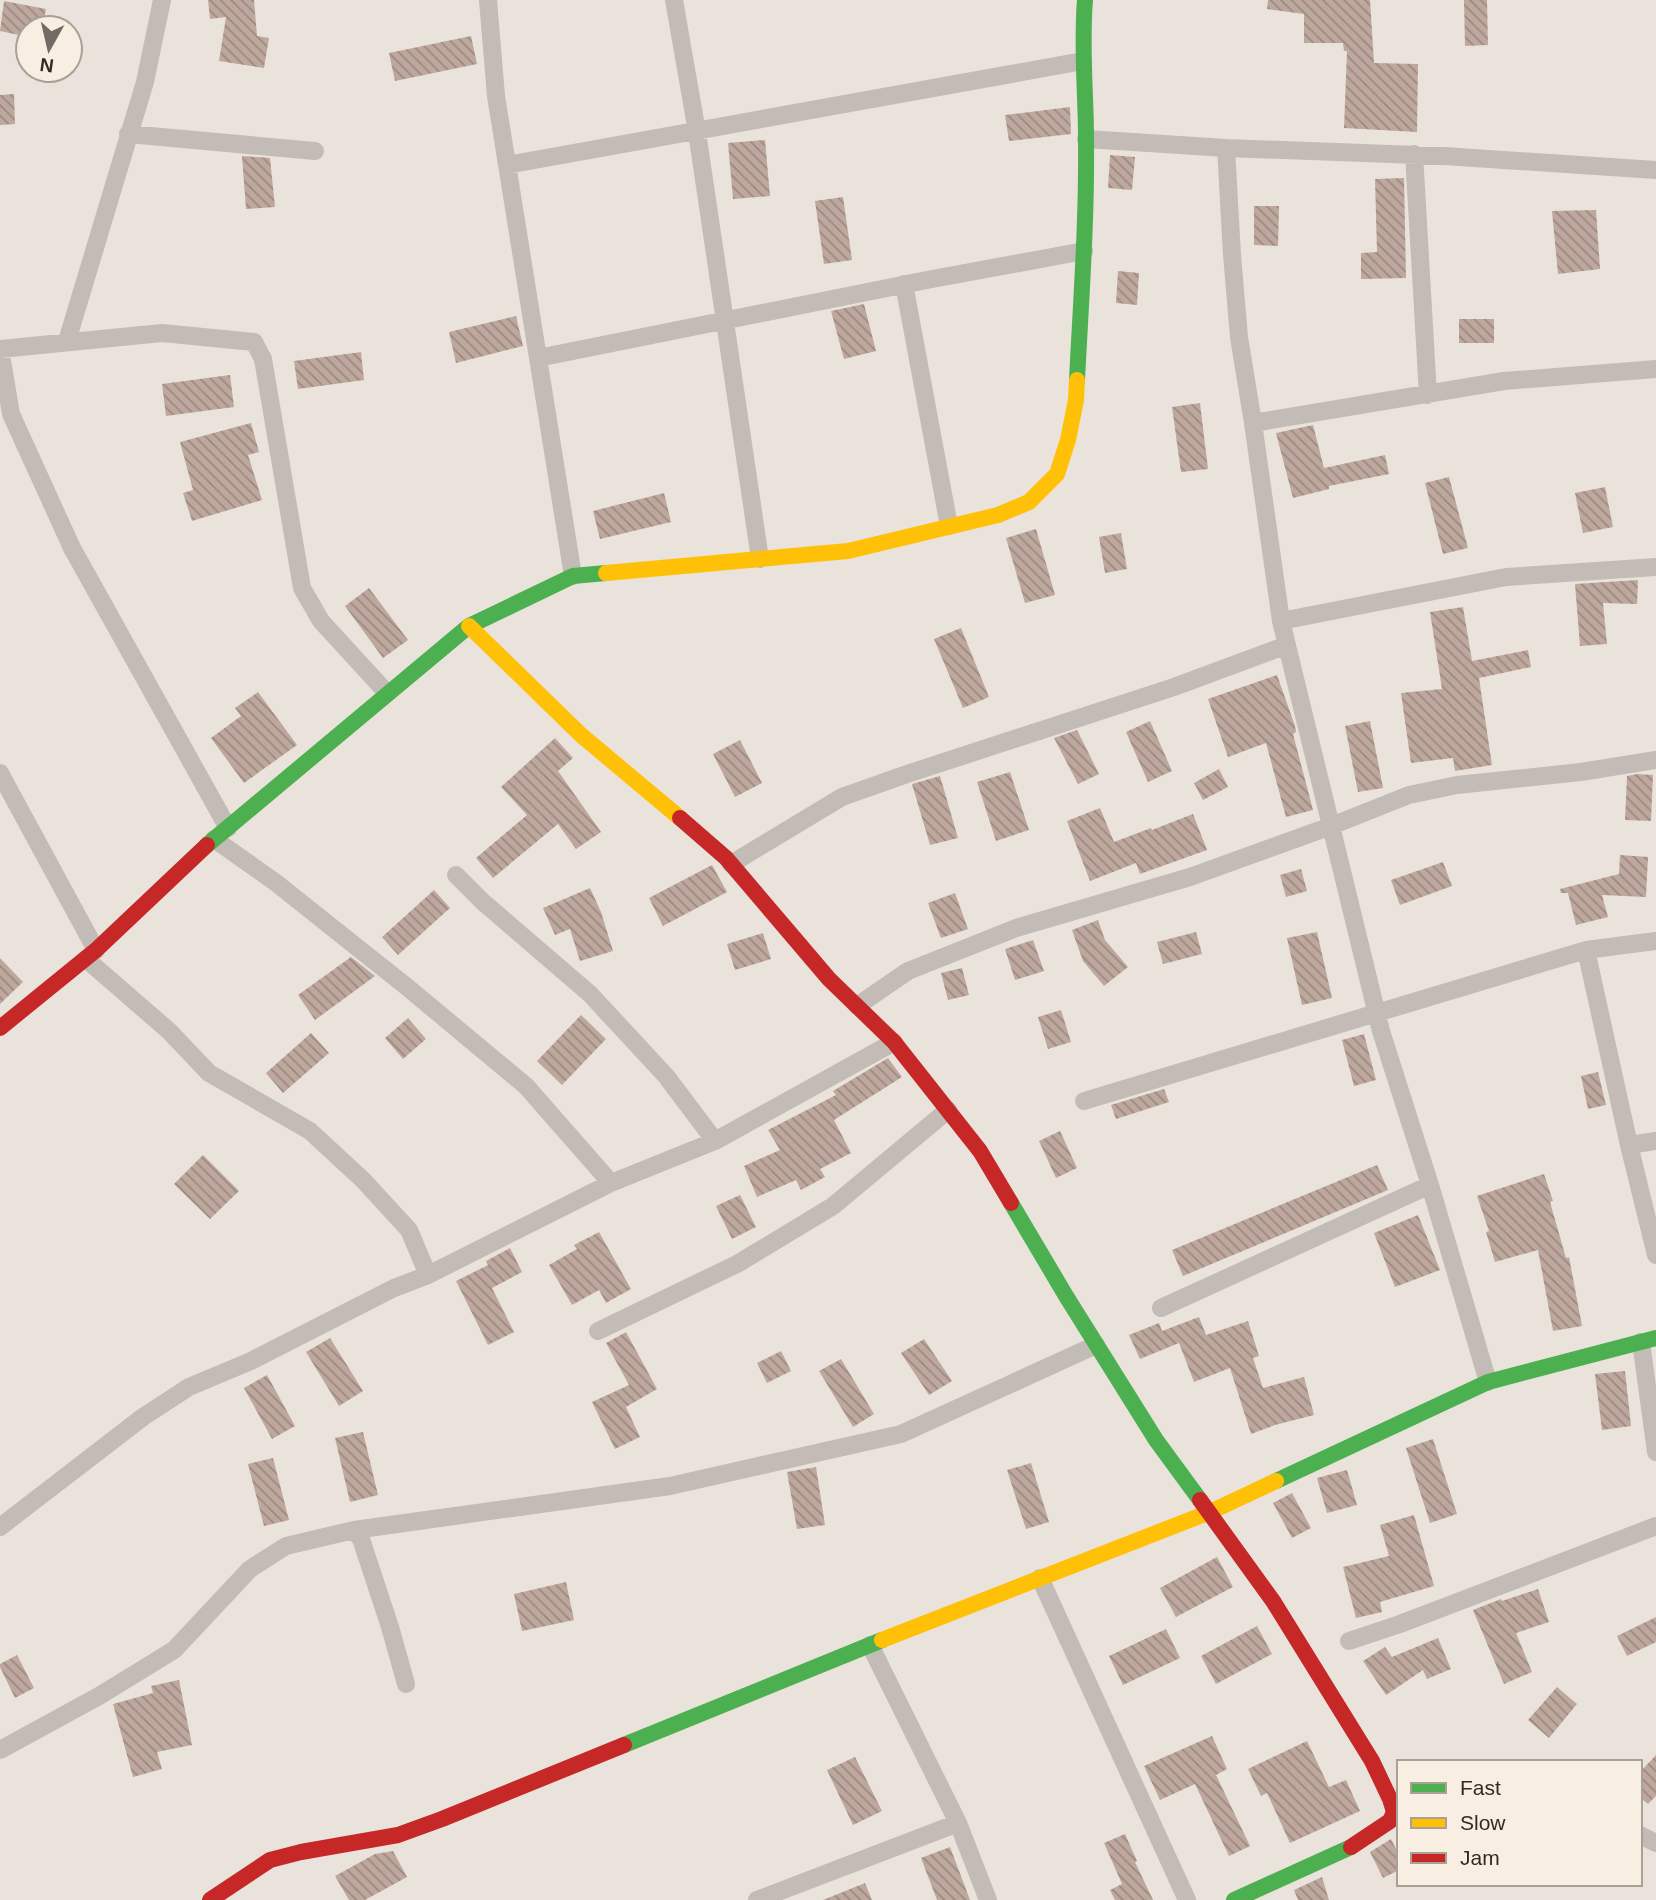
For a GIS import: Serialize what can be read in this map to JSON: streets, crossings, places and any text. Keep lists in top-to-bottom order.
{
  "legend": ["Fast", "Slow", "Jam"],
  "north": "bottom"
}
